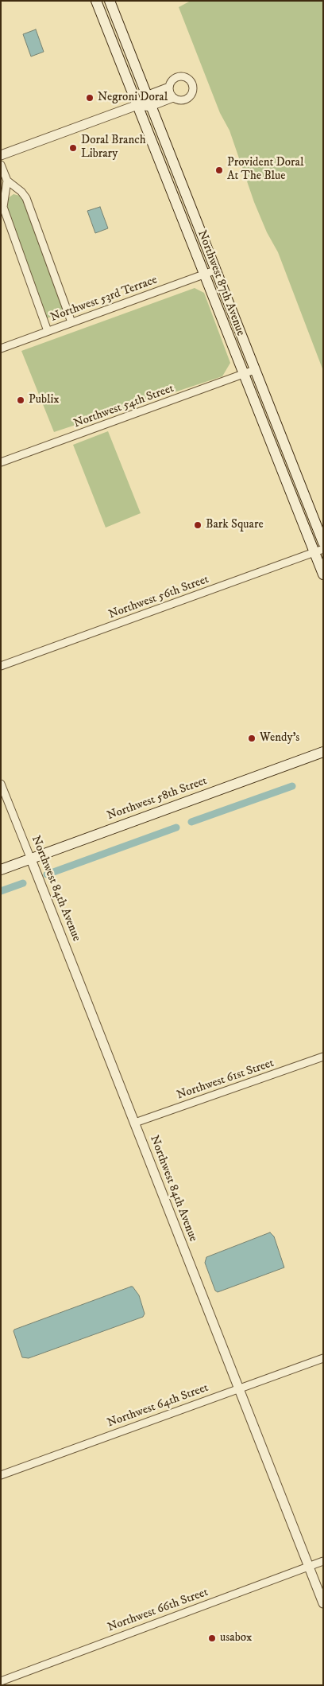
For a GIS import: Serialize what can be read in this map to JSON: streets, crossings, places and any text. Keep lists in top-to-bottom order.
{
  "streets": {
    "main road": ["Northwest 87th Avenue", "Northwest 58th Street"],
    "street": [
      "Northwest 53rd Terrace",
      "Northwest 54th Street",
      "Northwest 56th Street",
      "Northwest 84th Avenue",
      "Northwest 61st Street",
      "Northwest 64th Street",
      "Northwest 66th Street"
    ]
  },
  "crossings": [
    ["Northwest 87th Avenue", "Northwest 53rd Terrace"],
    ["Northwest 87th Avenue", "Northwest 54th Street"],
    ["Northwest 87th Avenue", "Northwest 56th Street"],
    ["Northwest 58th Street", "Northwest 84th Avenue"],
    ["Northwest 84th Avenue", "Northwest 61st Street"],
    ["Northwest 84th Avenue", "Northwest 64th Street"],
    ["Northwest 84th Avenue", "Northwest 66th Street"]
  ],
  "places": [
    "Negroni Doral",
    "Doral Branch Library",
    "Provident Doral At The Blue",
    "Publix",
    "Bark Square",
    "Wendy's",
    "usabox"
  ]
}
